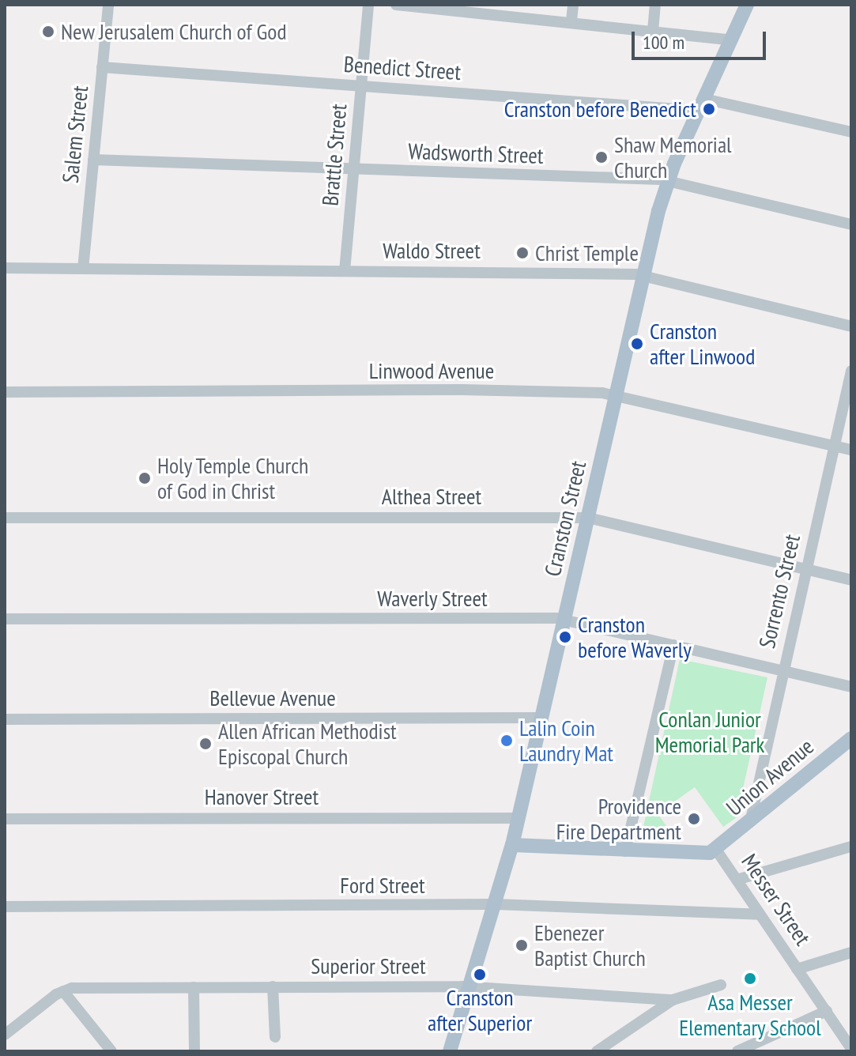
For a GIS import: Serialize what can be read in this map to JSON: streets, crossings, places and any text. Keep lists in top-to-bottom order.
{
  "streets": {
    "main road": ["Cranston Street", "Union Avenue", "Messer Street"],
    "street": [
      "Benedict Street",
      "Salem Street",
      "Wadsworth Street",
      "Brattle Street",
      "Waldo Street",
      "Linwood Avenue",
      "Althea Street",
      "Sorrento Street",
      "Waverly Street",
      "Bellevue Avenue",
      "Hanover Street",
      "Ford Street",
      "Superior Street"
    ]
  },
  "crossings": [
    ["Benedict Street", "Salem Street"],
    ["Benedict Street", "Brattle Street"],
    ["Benedict Street", "Cranston Street"],
    ["Salem Street", "Wadsworth Street"],
    ["Salem Street", "Waldo Street"],
    ["Wadsworth Street", "Brattle Street"],
    ["Wadsworth Street", "Cranston Street"],
    ["Brattle Street", "Waldo Street"],
    ["Waldo Street", "Cranston Street"],
    ["Linwood Avenue", "Cranston Street"],
    ["Linwood Avenue", "Sorrento Street"],
    ["Althea Street", "Cranston Street"],
    ["Althea Street", "Sorrento Street"],
    ["Cranston Street", "Waverly Street"],
    ["Cranston Street", "Bellevue Avenue"],
    ["Cranston Street", "Hanover Street"],
    ["Cranston Street", "Ford Street"],
    ["Cranston Street", "Messer Street"],
    ["Cranston Street", "Superior Street"],
    ["Sorrento Street", "Waverly Street"],
    ["Sorrento Street", "Union Avenue"],
    ["Union Avenue", "Messer Street"],
    ["Ford Street", "Messer Street"]
  ],
  "parks": ["Conlan Junior Memorial Park"],
  "places": [
    "New Jerusalem Church of God",
    "Cranston before Benedict",
    "Shaw Memorial Church",
    "Christ Temple",
    "Cranston after Linwood",
    "Holy Temple Church of God in Christ",
    "Cranston before Waverly",
    "Lalin Coin Laundry Mat",
    "Allen African Methodist Episcopal Church",
    "Providence Fire Department",
    "Ebenezer Baptist Church",
    "Cranston after Superior",
    "Asa Messer Elementary School"
  ],
  "scale_bar": "100 m"
}
